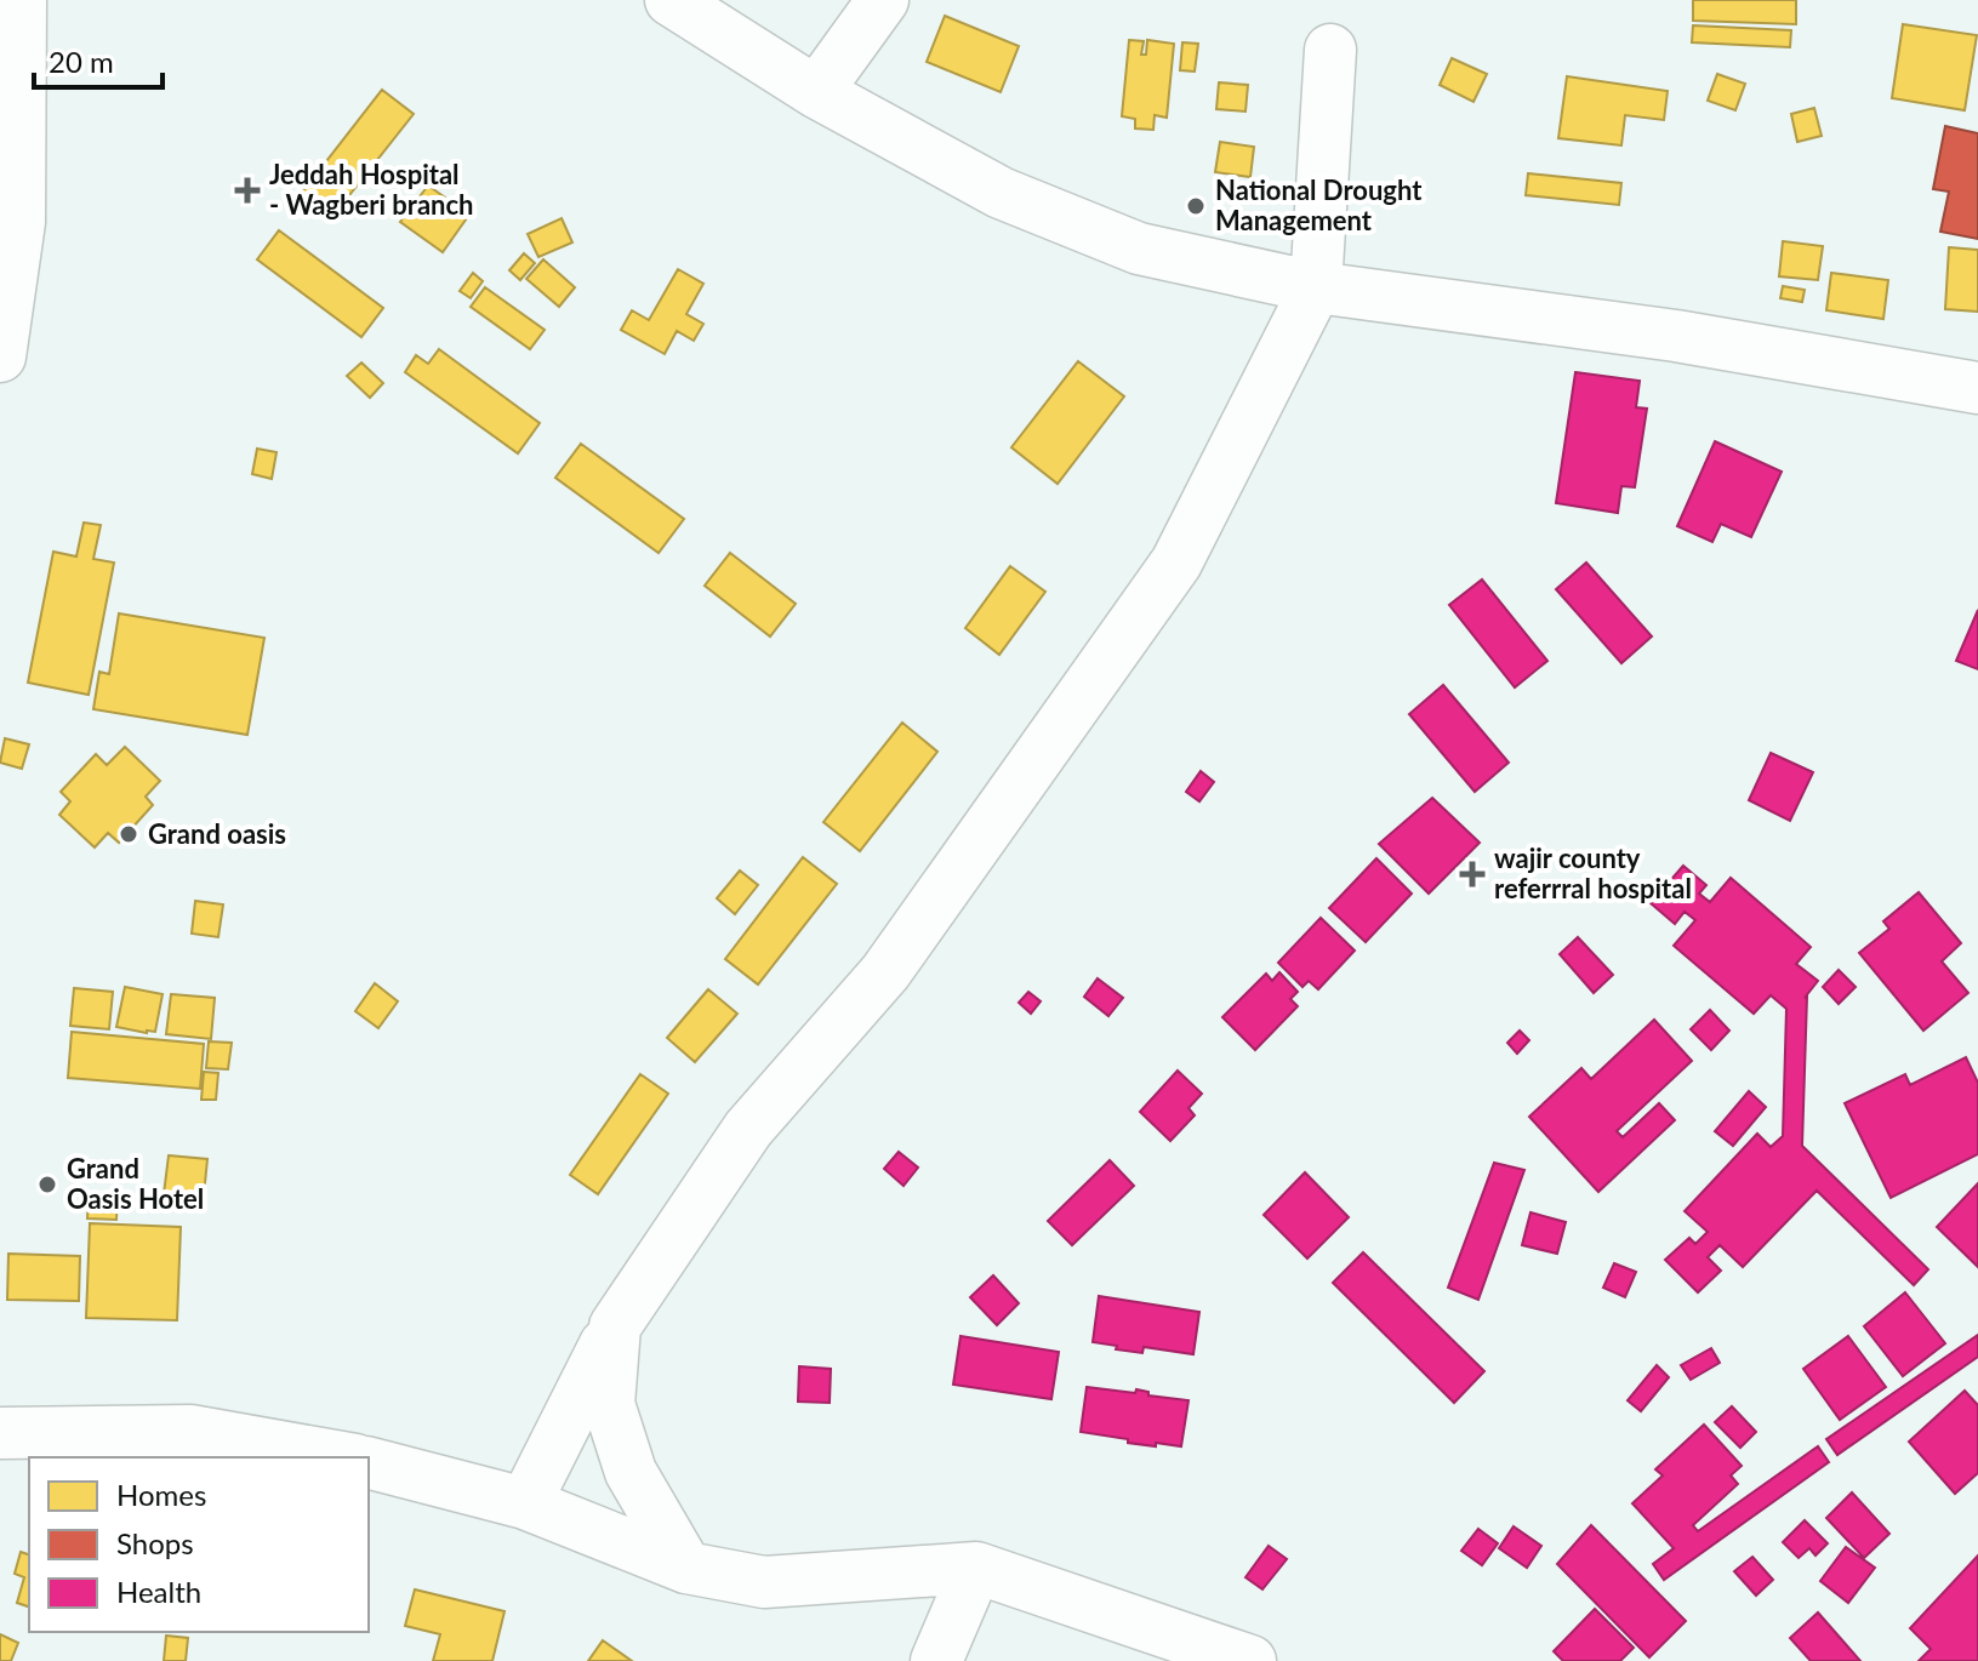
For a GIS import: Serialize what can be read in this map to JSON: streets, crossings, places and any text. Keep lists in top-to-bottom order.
{
  "places": {
    "health": ["Jeddah Hospital - Wagberi branch", "wajir county referrral hospital"],
    "other": ["National Drought Management", "Grand oasis", "Grand Oasis Hotel"]
  },
  "legend": ["Homes", "Shops", "Health"],
  "scale_bar": "20 m"
}
